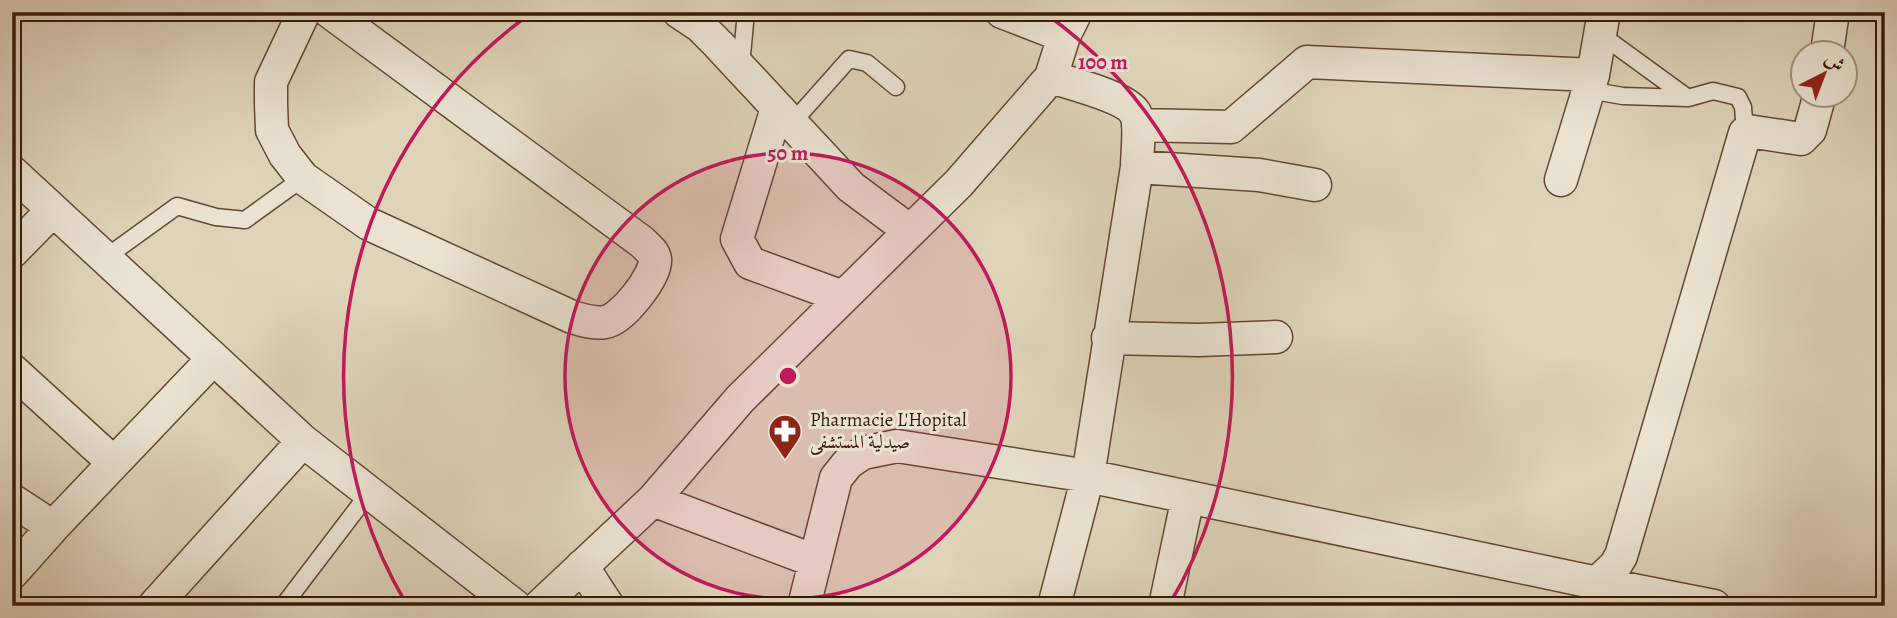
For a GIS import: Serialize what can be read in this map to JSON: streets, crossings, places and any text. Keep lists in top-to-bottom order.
{
  "places": {
    "pharmacy": ["Pharmacie L'Hopital صيدلية المستشفى"]
  },
  "north": "top right",
  "rings": ["100 m", "50 m"]
}
